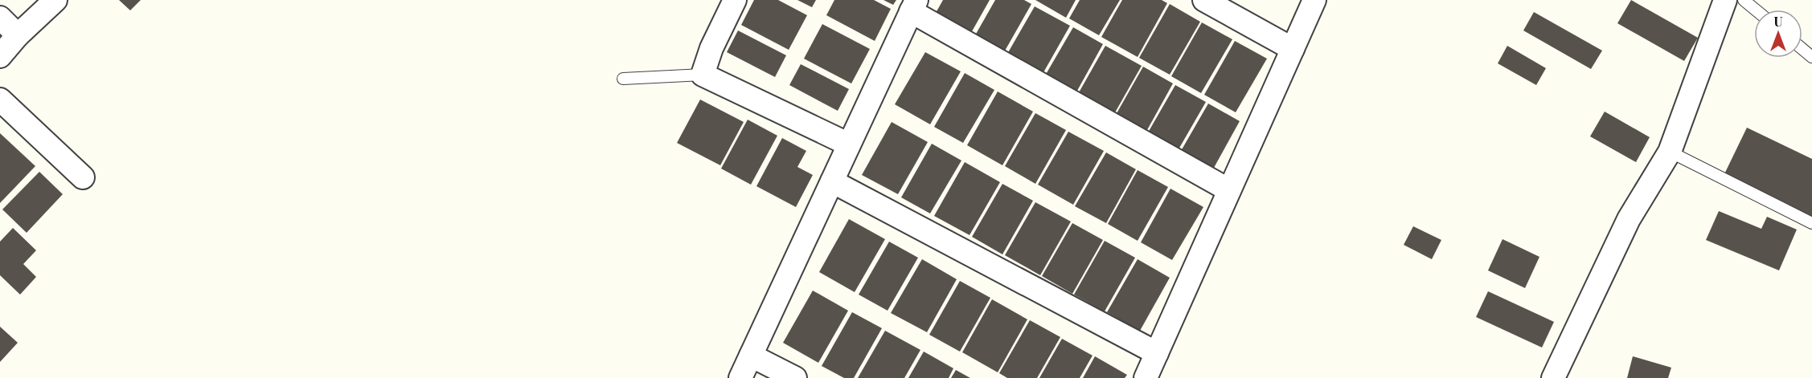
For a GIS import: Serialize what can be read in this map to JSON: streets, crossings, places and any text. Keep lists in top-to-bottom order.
{
  "north": "top"
}
